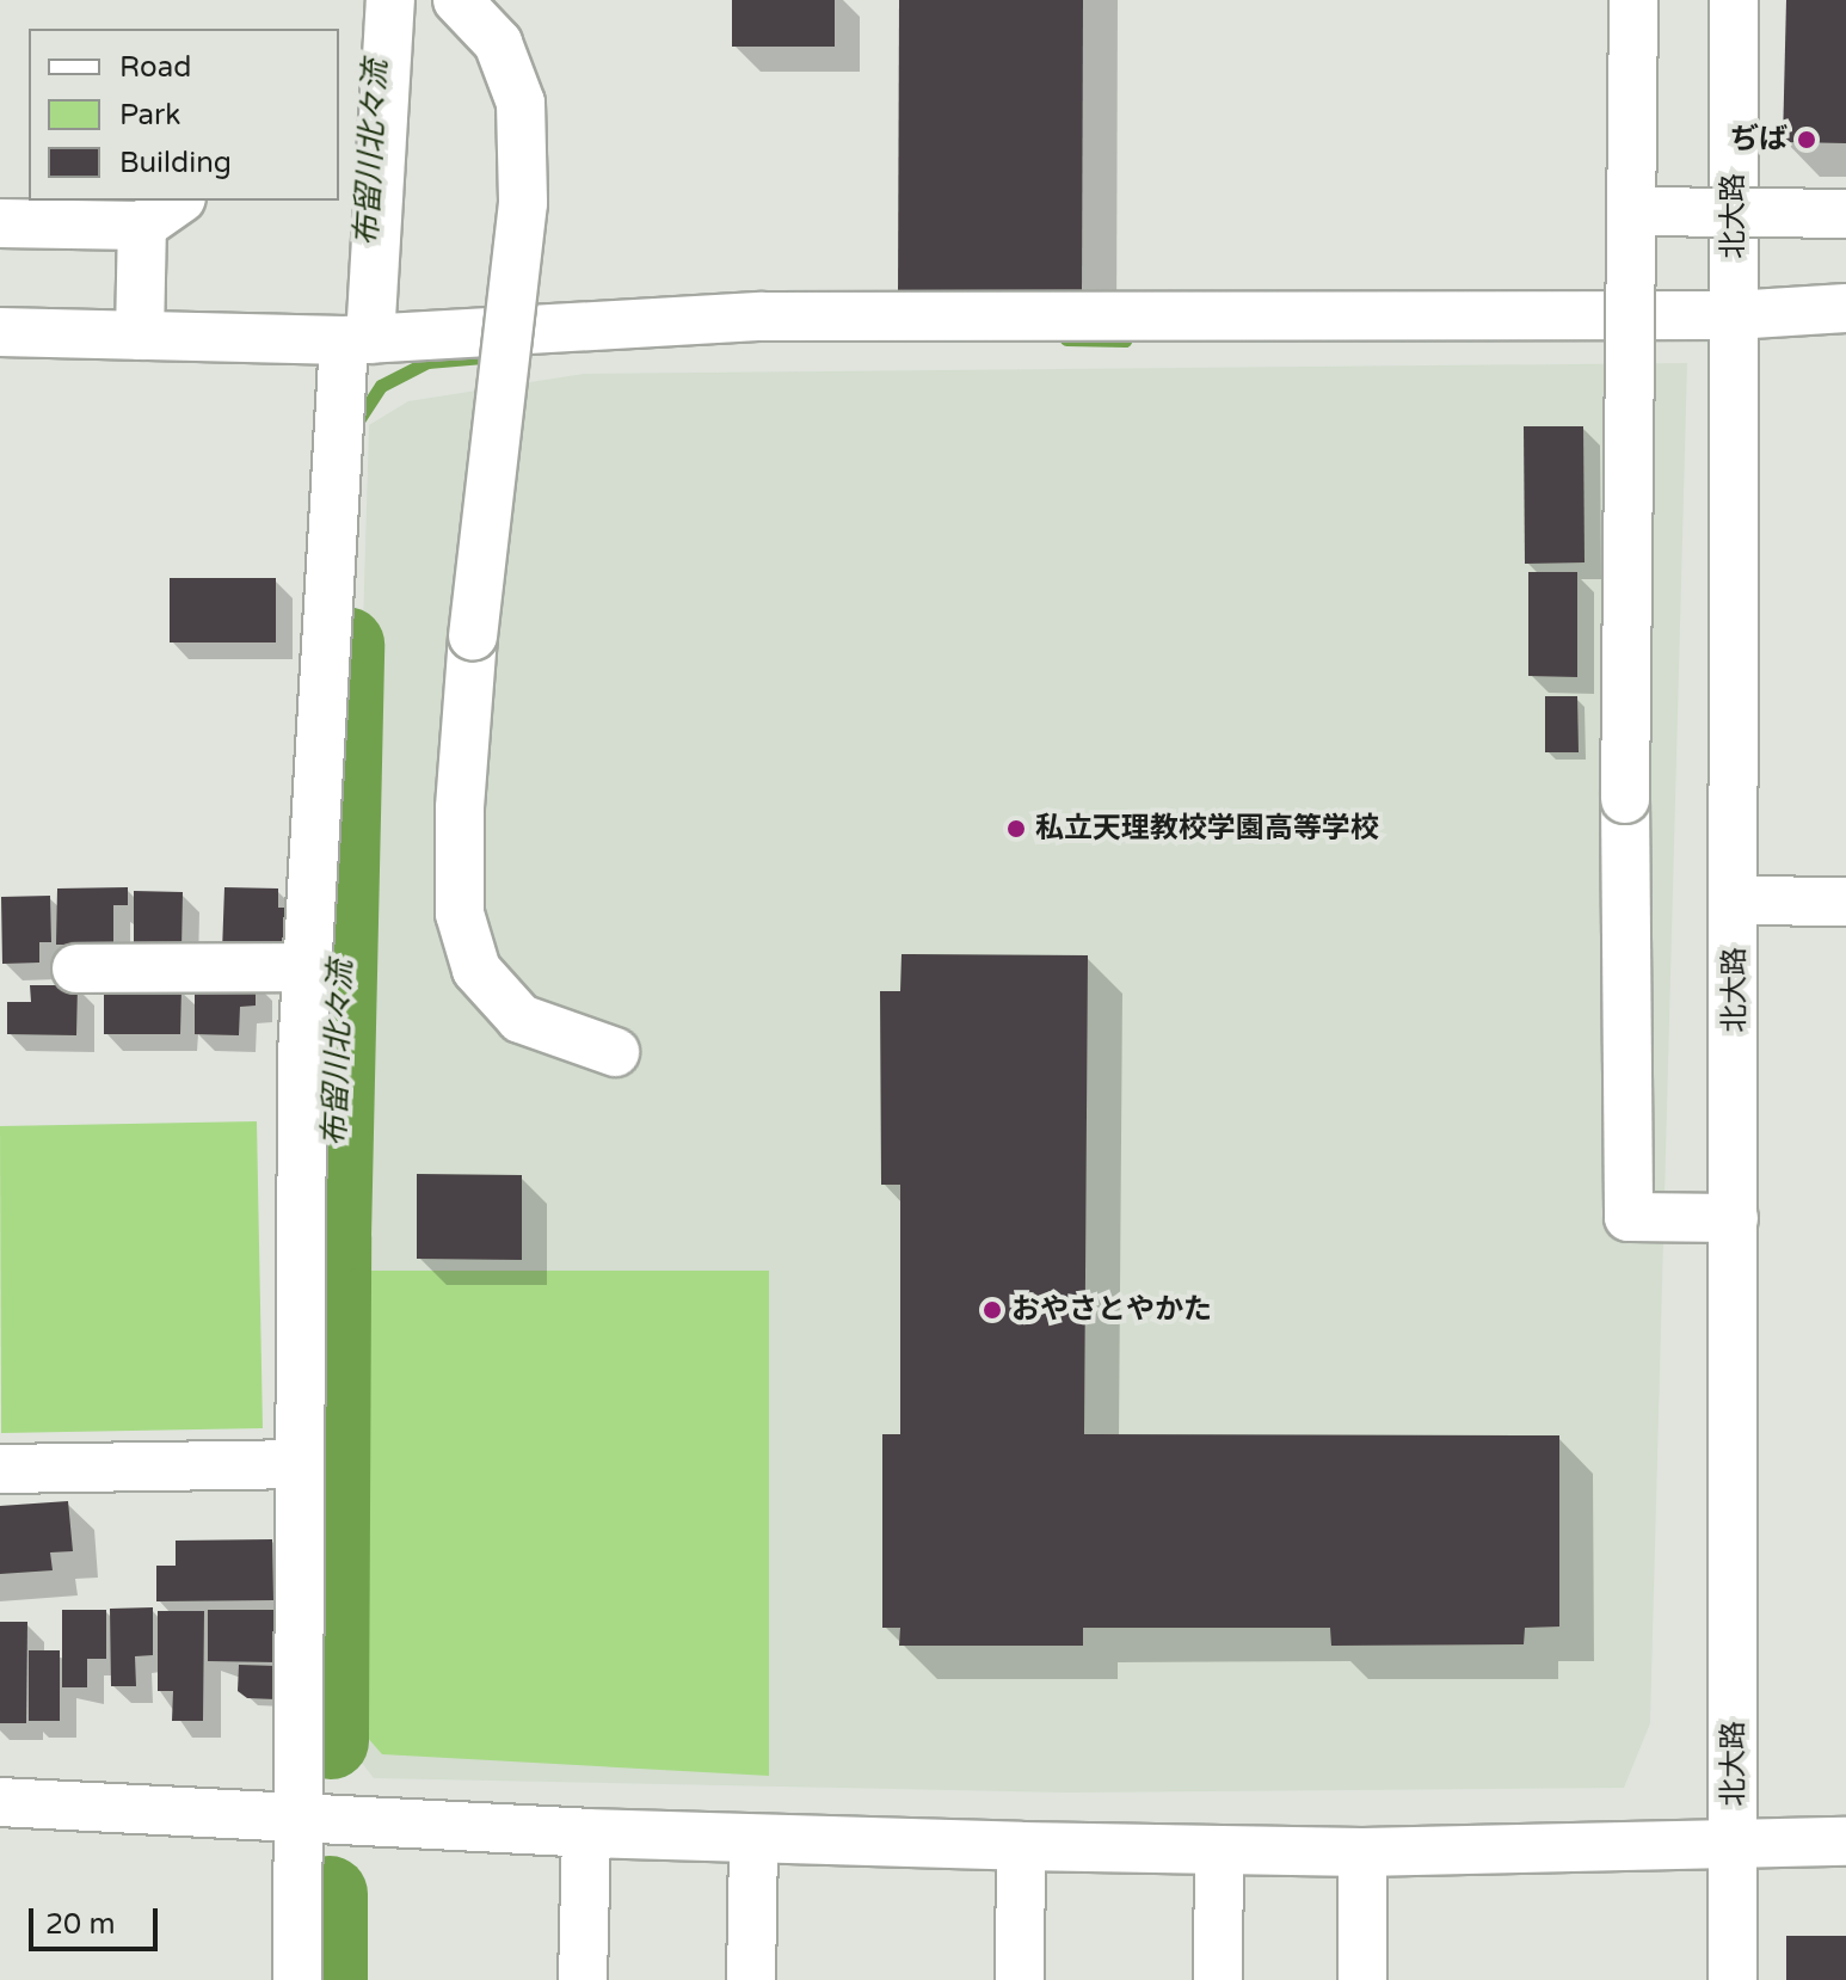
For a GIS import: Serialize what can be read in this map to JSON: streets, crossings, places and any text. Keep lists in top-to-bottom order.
{
  "streets": {
    "street": ["北大路"]
  },
  "water": ["布留川北々流"],
  "places": ["ぢば", "私立天理教校学園高等学校", "おやさとやかた"],
  "legend": ["Road", "Park", "Building"],
  "scale_bar": "20 m"
}
